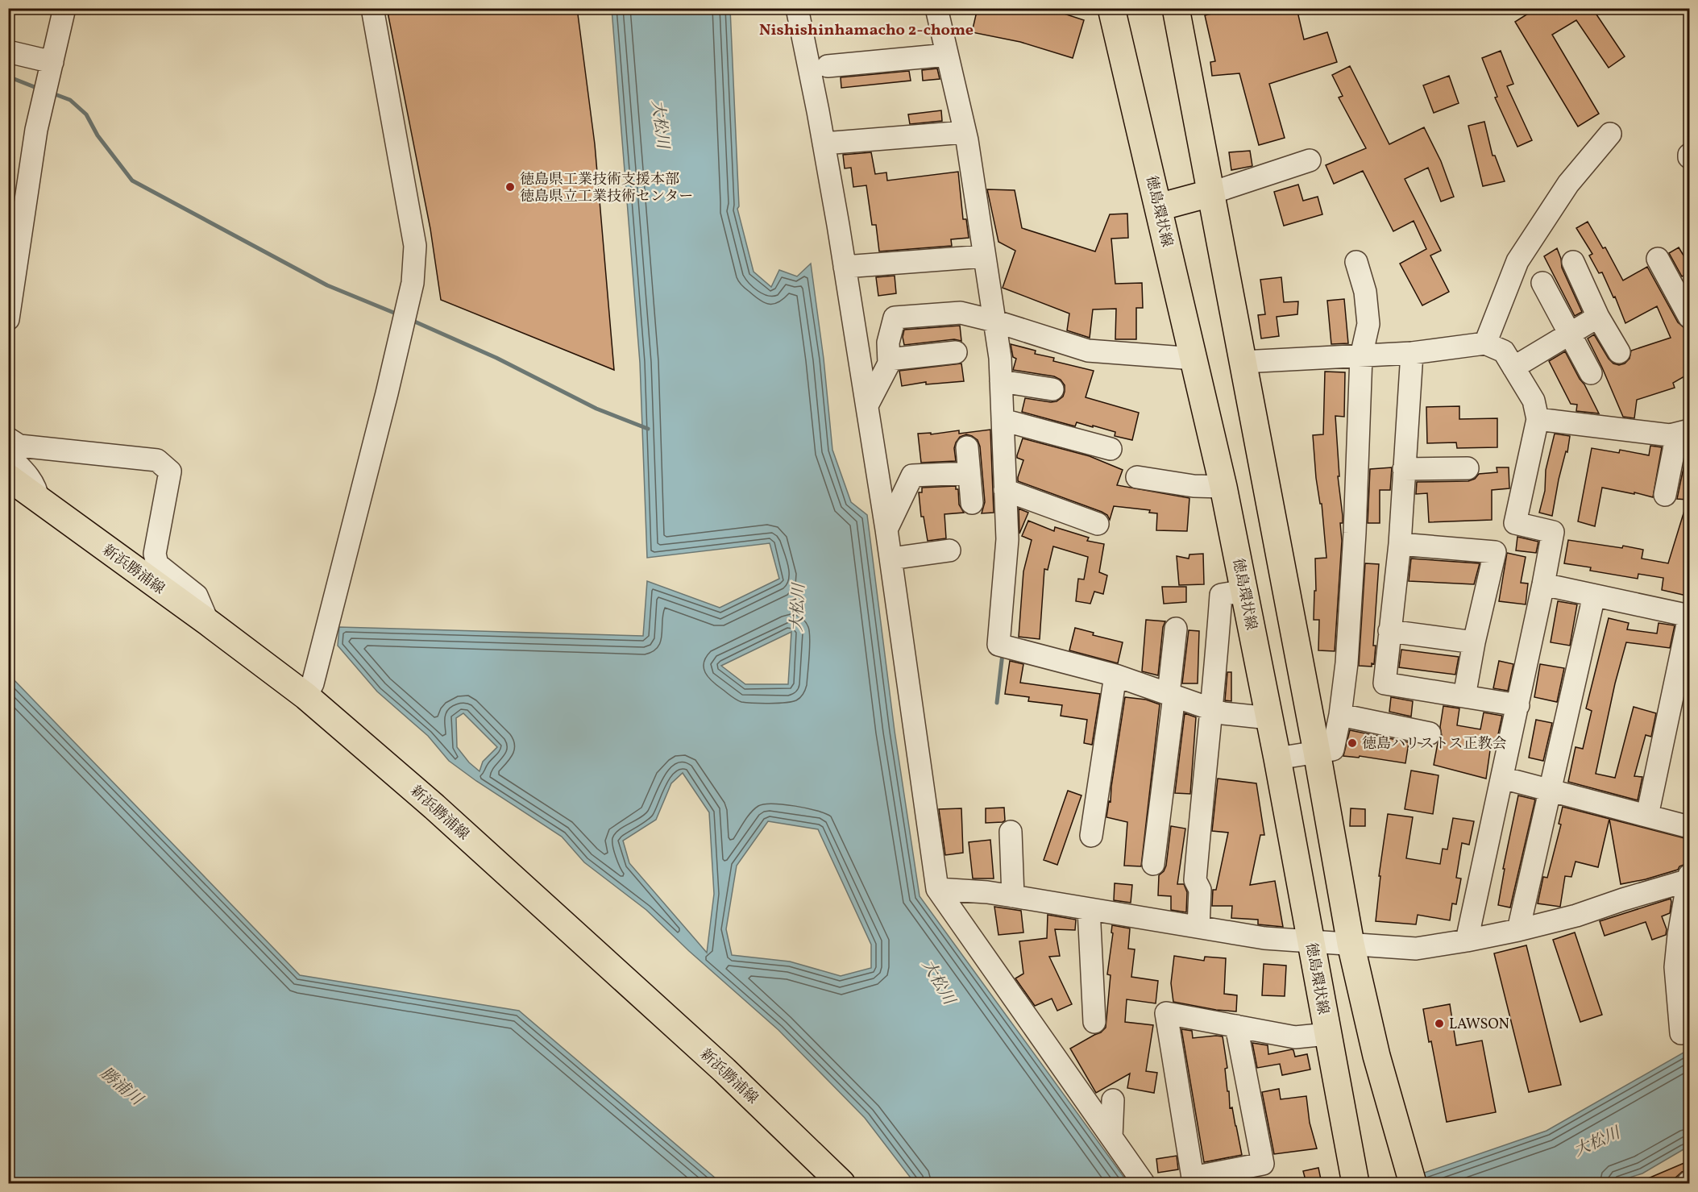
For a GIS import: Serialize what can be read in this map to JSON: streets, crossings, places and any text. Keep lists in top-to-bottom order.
{
  "streets": {
    "main road": ["徳島環状線", "新浜勝浦線"]
  },
  "districts": ["Nishishinhamacho 2-chome"],
  "water": ["大松川", "勝浦川"],
  "places": ["徳島県工業技術支援本部 徳島県立工業技術センター", "徳島ハリストス正教会", "LAWSON"]
}
